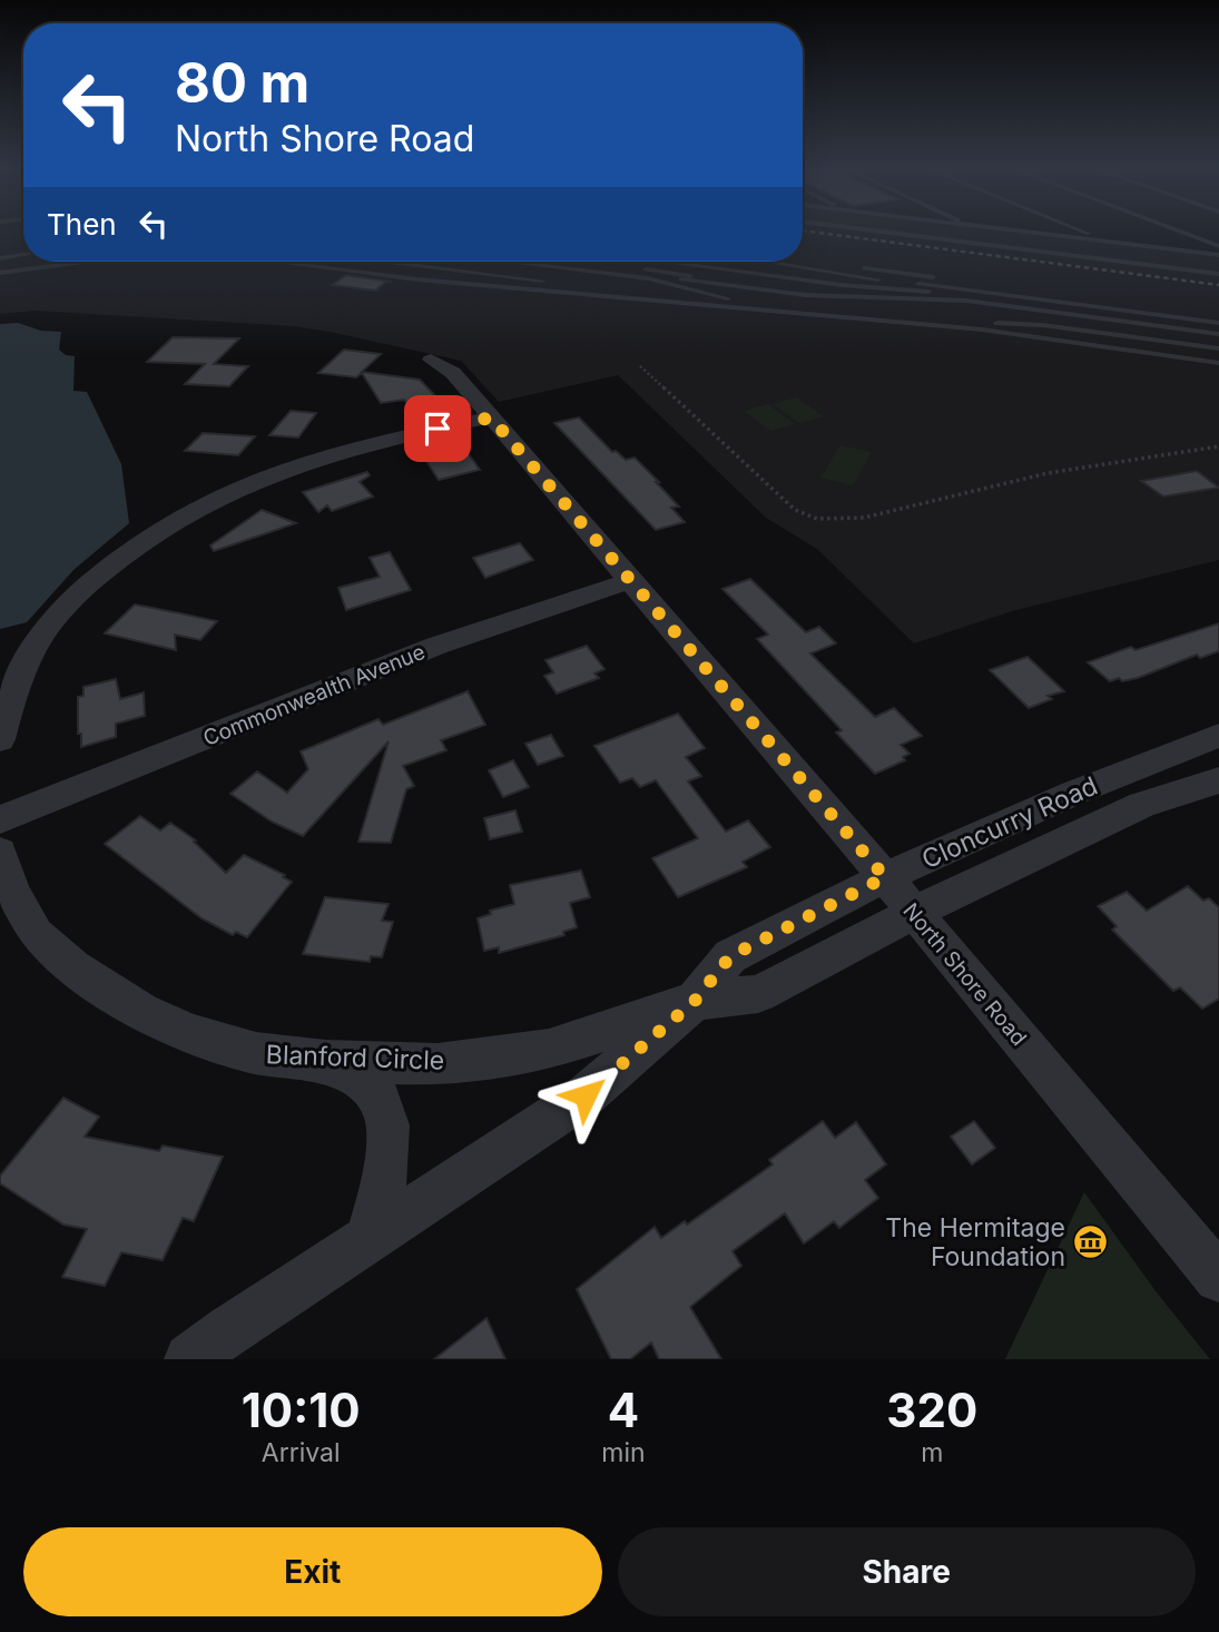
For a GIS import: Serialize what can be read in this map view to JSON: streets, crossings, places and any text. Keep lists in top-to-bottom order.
{
  "streets": {
    "street": [
      "Commonwealth Avenue",
      "Cloncurry Road",
      "North Shore Road",
      "Blanford Circle"
    ]
  },
  "crossings": [
    ["Commonwealth Avenue", "North Shore Road"],
    ["Cloncurry Road", "North Shore Road"],
    ["Cloncurry Road", "Blanford Circle"]
  ],
  "places": {
    "museum": ["The Hermitage Foundation"]
  },
  "page": {
    "turn": ["80 m", "North Shore Road"],
    "then": "Then",
    "eta": [
      "10:10",
      "Arrival",
      "4",
      "min",
      "320",
      "m"
    ],
    "buttons": ["Exit", "Share"]
  }
}
